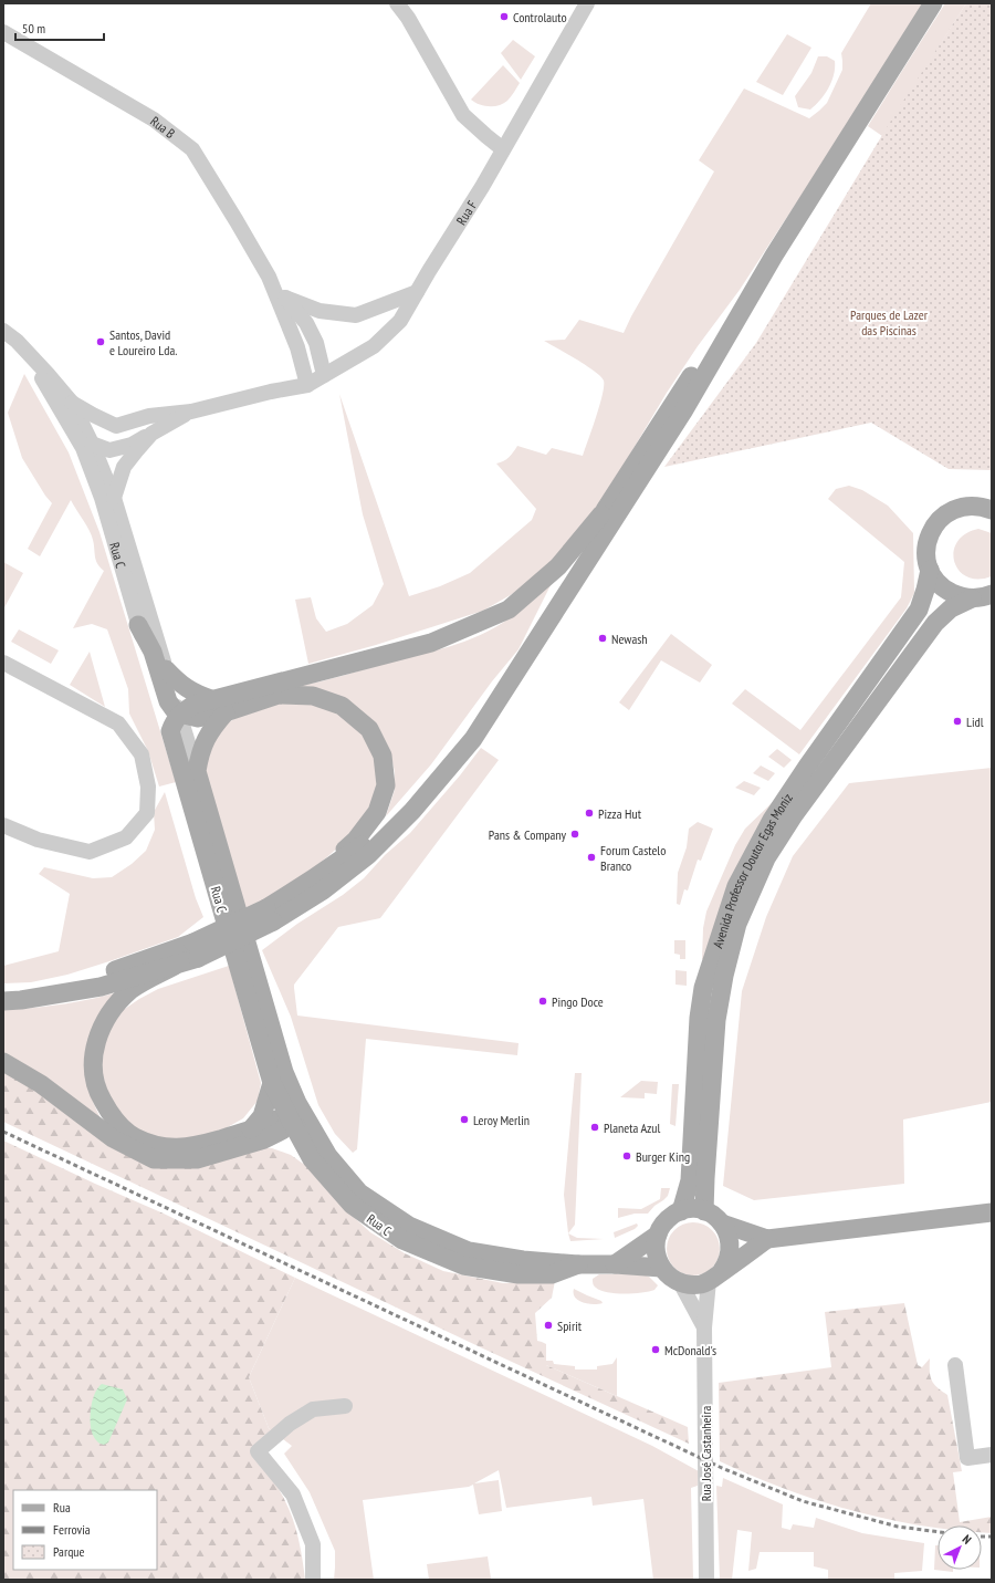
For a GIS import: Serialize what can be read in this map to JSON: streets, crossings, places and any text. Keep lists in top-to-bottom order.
{
  "streets": {
    "main road": ["Rua C", "Avenida Professor Doutor Egas Moniz"],
    "street": ["Rua B", "Rua F", "Rua José Castanheira"]
  },
  "crossings": [
    ["Rua B", "Rua F"],
    ["Rua C", "Avenida Professor Doutor Egas Moniz"],
    ["Rua C", "Rua José Castanheira"],
    ["Avenida Professor Doutor Egas Moniz", "Rua José Castanheira"]
  ],
  "parks": ["Parques de Lazer das Piscinas"],
  "places": [
    "Controlauto",
    "Santos, David e Loureiro Lda.",
    "Newash",
    "Lidl",
    "Pizza Hut",
    "Pans & Company",
    "Forum Castelo Branco",
    "Pingo Doce",
    "Leroy Merlin",
    "Planeta Azul",
    "Burger King",
    "Spirit",
    "McDonald's"
  ],
  "legend": ["Rua", "Ferrovia", "Parque"],
  "scale_bar": "50 m",
  "north": "top right"
}
